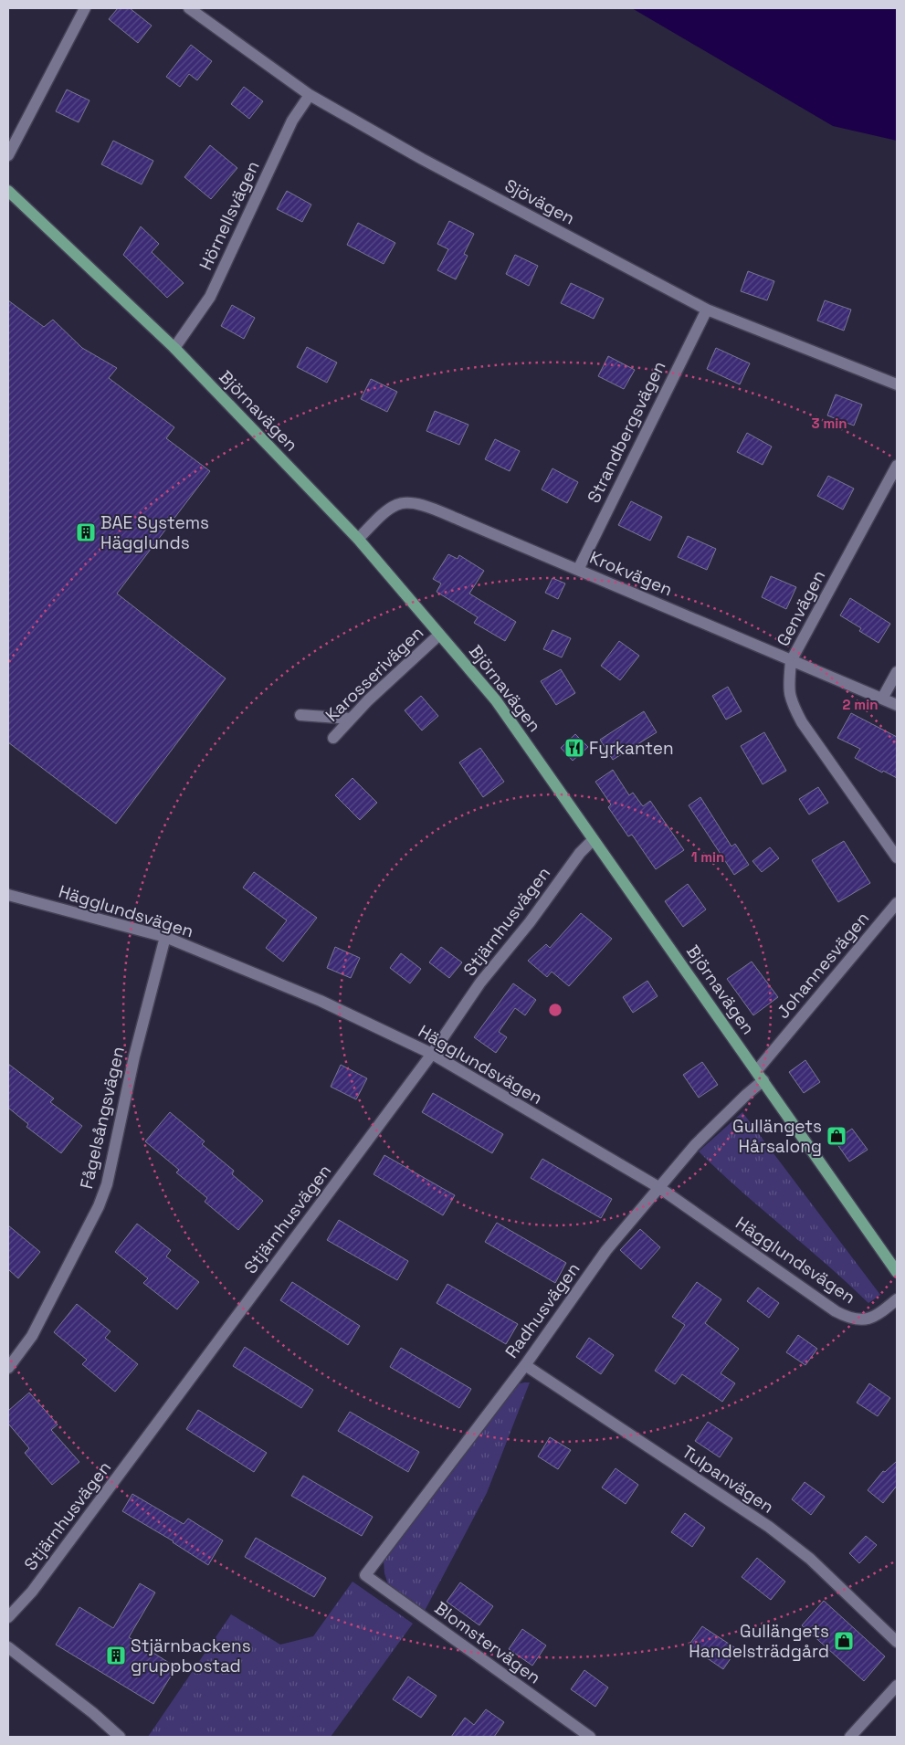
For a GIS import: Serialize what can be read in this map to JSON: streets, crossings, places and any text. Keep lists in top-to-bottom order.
{
  "streets": {
    "main road": ["Björnavägen"],
    "street": [
      "Sjövägen",
      "Hörnellsvägen",
      "Strandbergsvägen",
      "Krokvägen",
      "Genvägen",
      "Karosserivägen",
      "Hägglundsvägen",
      "Stjärnhusvägen",
      "Johannesvägen",
      "Fågelsångsvägen",
      "Radhusvägen",
      "Tulpanvägen",
      "Blomstervägen"
    ]
  },
  "crossings": [
    ["Sjövägen", "Hörnellsvägen"],
    ["Sjövägen", "Strandbergsvägen"],
    ["Hörnellsvägen", "Björnavägen"],
    ["Björnavägen", "Krokvägen"],
    ["Björnavägen", "Karosserivägen"],
    ["Björnavägen", "Stjärnhusvägen"],
    ["Björnavägen", "Johannesvägen"],
    ["Björnavägen", "Radhusvägen"],
    ["Strandbergsvägen", "Krokvägen"],
    ["Krokvägen", "Genvägen"],
    ["Hägglundsvägen", "Stjärnhusvägen"],
    ["Hägglundsvägen", "Fågelsångsvägen"],
    ["Hägglundsvägen", "Radhusvägen"],
    ["Radhusvägen", "Tulpanvägen"],
    ["Radhusvägen", "Blomstervägen"]
  ],
  "places": {
    "building": ["BAE Systems Hägglunds", "Stjärnbackens gruppbostad"],
    "restaurant": ["Fyrkanten"],
    "shop": ["Gullängets Hårsalong", "Gullängets Handelsträdgård"]
  },
  "rings": ["3 min", "2 min", "1 min"]
}
